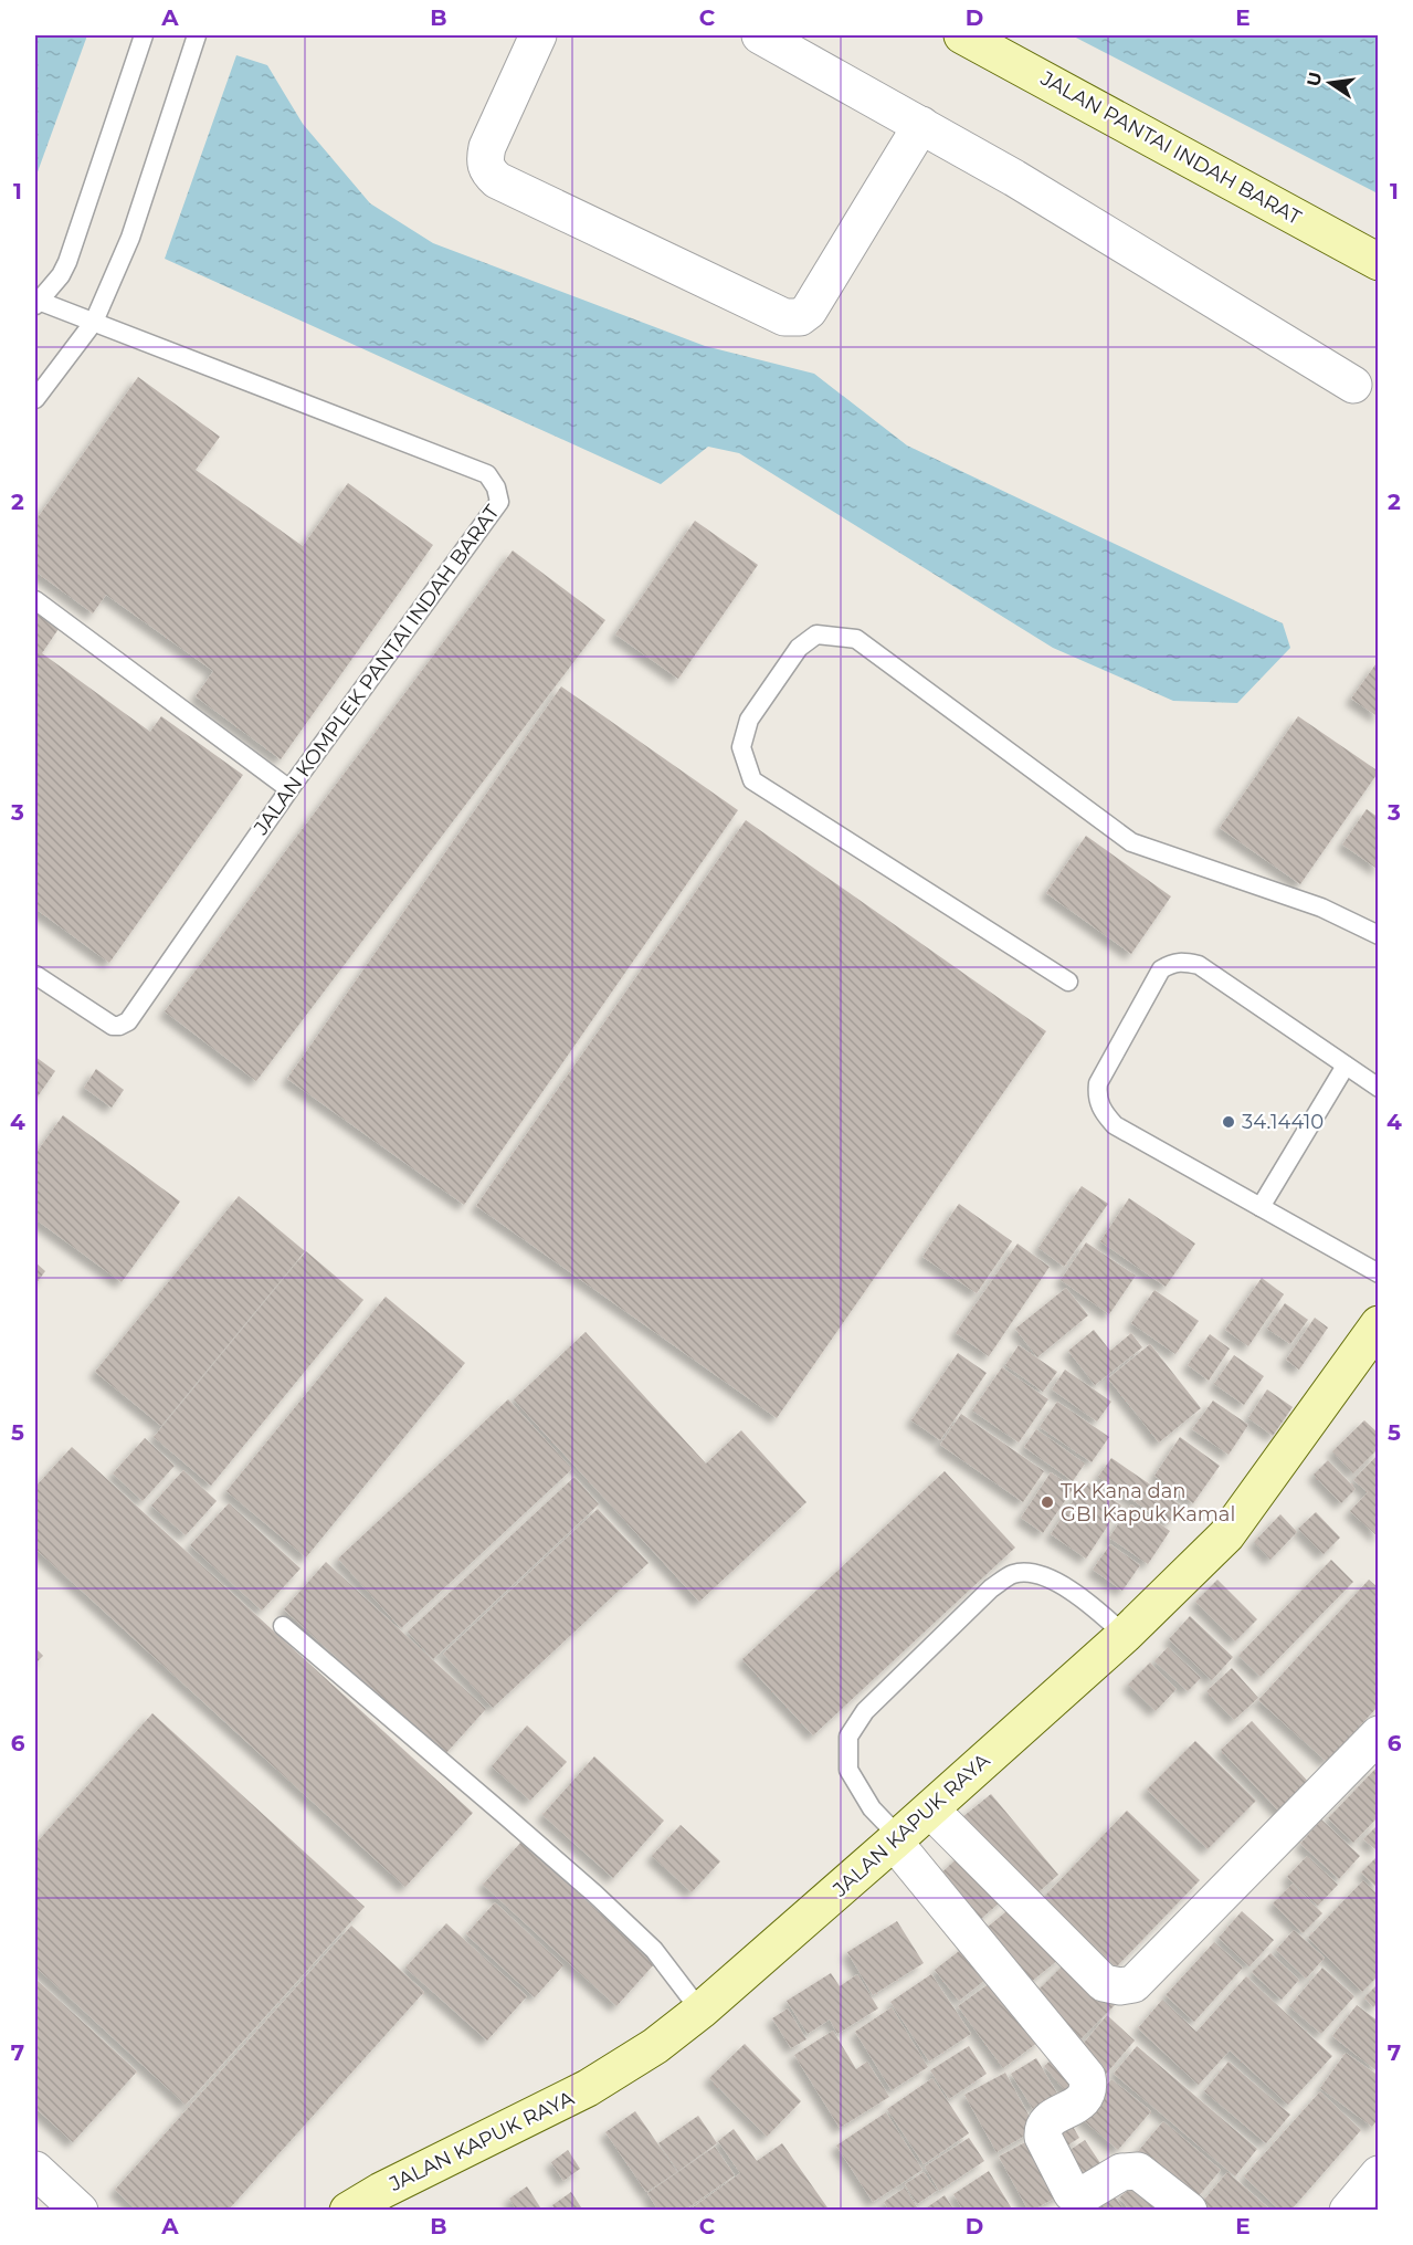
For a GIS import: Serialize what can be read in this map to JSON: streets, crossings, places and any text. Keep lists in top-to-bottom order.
{
  "streets": {
    "main road": ["JALAN PANTAI INDAH BARAT", "JALAN KAPUK RAYA"],
    "lane": ["JALAN KOMPLEK PANTAI INDAH BARAT"]
  },
  "places": ["34.14410", "TK Kana dan GBI Kapuk Kamal"],
  "north": "left",
  "grid": {
    "columns": [
      "A",
      "B",
      "C",
      "D",
      "E"
    ],
    "rows": [
      "1",
      "2",
      "3",
      "4",
      "5",
      "6",
      "7"
    ]
  }
}
